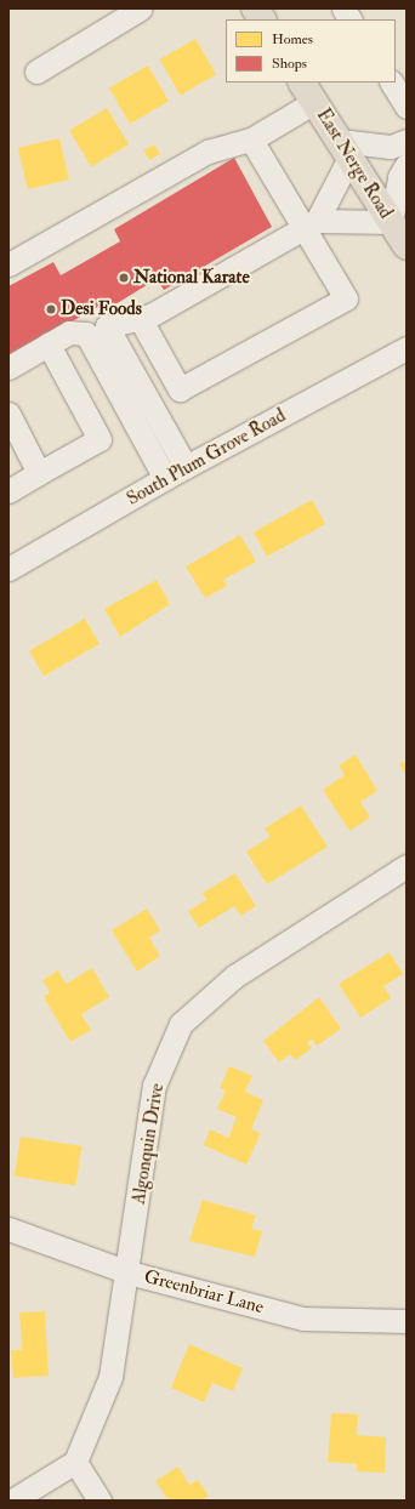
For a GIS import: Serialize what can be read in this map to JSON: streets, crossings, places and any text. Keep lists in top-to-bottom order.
{
  "streets": {
    "main road": ["East Nerge Road"],
    "street": ["South Plum Grove Road", "Algonquin Drive", "Greenbriar Lane"]
  },
  "crossings": [
    ["Algonquin Drive", "Greenbriar Lane"]
  ],
  "places": ["National Karate", "Desi Foods"],
  "legend": ["Homes", "Shops"]
}
